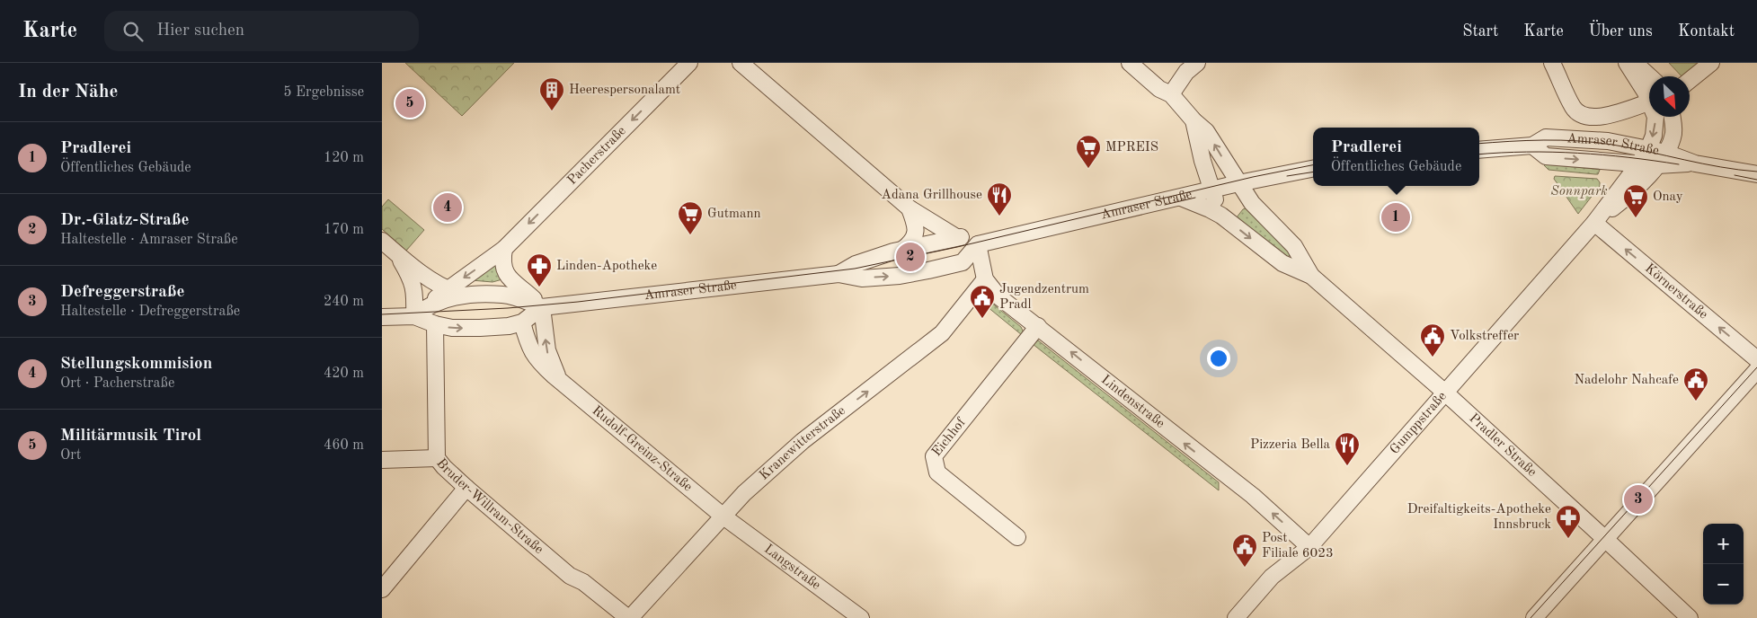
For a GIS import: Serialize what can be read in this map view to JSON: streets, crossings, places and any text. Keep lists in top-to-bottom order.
{
  "streets": {
    "street": [
      "Amraser Straße",
      "Pacherstraße",
      "Körnerstraße",
      "Lindenstraße",
      "Gumppstraße",
      "Eichhof",
      "Kranewitterstraße",
      "Pradler Straße",
      "Rudolf-Greinz-Straße",
      "Bruder-Willram-Straße",
      "Langstraße"
    ]
  },
  "crossings": [
    ["Amraser Straße", "Pacherstraße"],
    ["Amraser Straße", "Lindenstraße"],
    ["Amraser Straße", "Gumppstraße"],
    ["Amraser Straße", "Pradler Straße"],
    ["Amraser Straße", "Rudolf-Greinz-Straße"],
    ["Körnerstraße", "Gumppstraße"],
    ["Lindenstraße", "Gumppstraße"],
    ["Lindenstraße", "Eichhof"],
    ["Lindenstraße", "Kranewitterstraße"],
    ["Gumppstraße", "Pradler Straße"],
    ["Kranewitterstraße", "Rudolf-Greinz-Straße"],
    ["Kranewitterstraße", "Bruder-Willram-Straße"],
    ["Kranewitterstraße", "Langstraße"],
    ["Rudolf-Greinz-Straße", "Langstraße"]
  ],
  "one_way": [
    "Pacherstraße",
    "Körnerstraße",
    "Lindenstraße",
    "Kranewitterstraße"
  ],
  "parks": ["Sonnpark"],
  "places": {
    "building": ["Heerespersonalamt"],
    "supermarket": ["MPREIS", "Onay", "Gutmann"],
    "restaurant": ["Adana Grillhouse", "Pizzeria Bella"],
    "pharmacy": ["Linden-Apotheke", "Dreifaltigkeits-Apotheke Innsbruck"],
    "public building": [
      "Jugendzentrum Pradl",
      "Volkstreffer",
      "Nadelohr Nahcafe",
      "Post Filiale 6023"
    ]
  },
  "north": "bottom right",
  "page": {
    "header": "Karte",
    "search": "Hier suchen",
    "nav": [
      "Start",
      "Karte",
      "Über uns",
      "Kontakt"
    ],
    "heading": ["In der Nähe", "5 Ergebnisse"],
    "pins": [
      "5",
      "4",
      "1",
      "2",
      "3"
    ],
    "list": [
      {
        "mark": "1",
        "name": "Pradlerei",
        "note": "Öffentliches Gebäude",
        "value": "120 m"
      },
      {
        "mark": "2",
        "name": "Dr.-Glatz-Straße",
        "note": "Haltestelle · Amraser Straße",
        "value": "170 m"
      },
      {
        "mark": "3",
        "name": "Defreggerstraße",
        "note": "Haltestelle · Defreggerstraße",
        "value": "240 m"
      },
      {
        "mark": "4",
        "name": "Stellungskommision",
        "note": "Ort · Pacherstraße",
        "value": "420 m"
      },
      {
        "mark": "5",
        "name": "Militärmusik Tirol",
        "note": "Ort",
        "value": "460 m"
      }
    ],
    "popup": ["Pradlerei", "Öffentliches Gebäude"],
    "map_buttons": ["+", "−"]
  }
}
